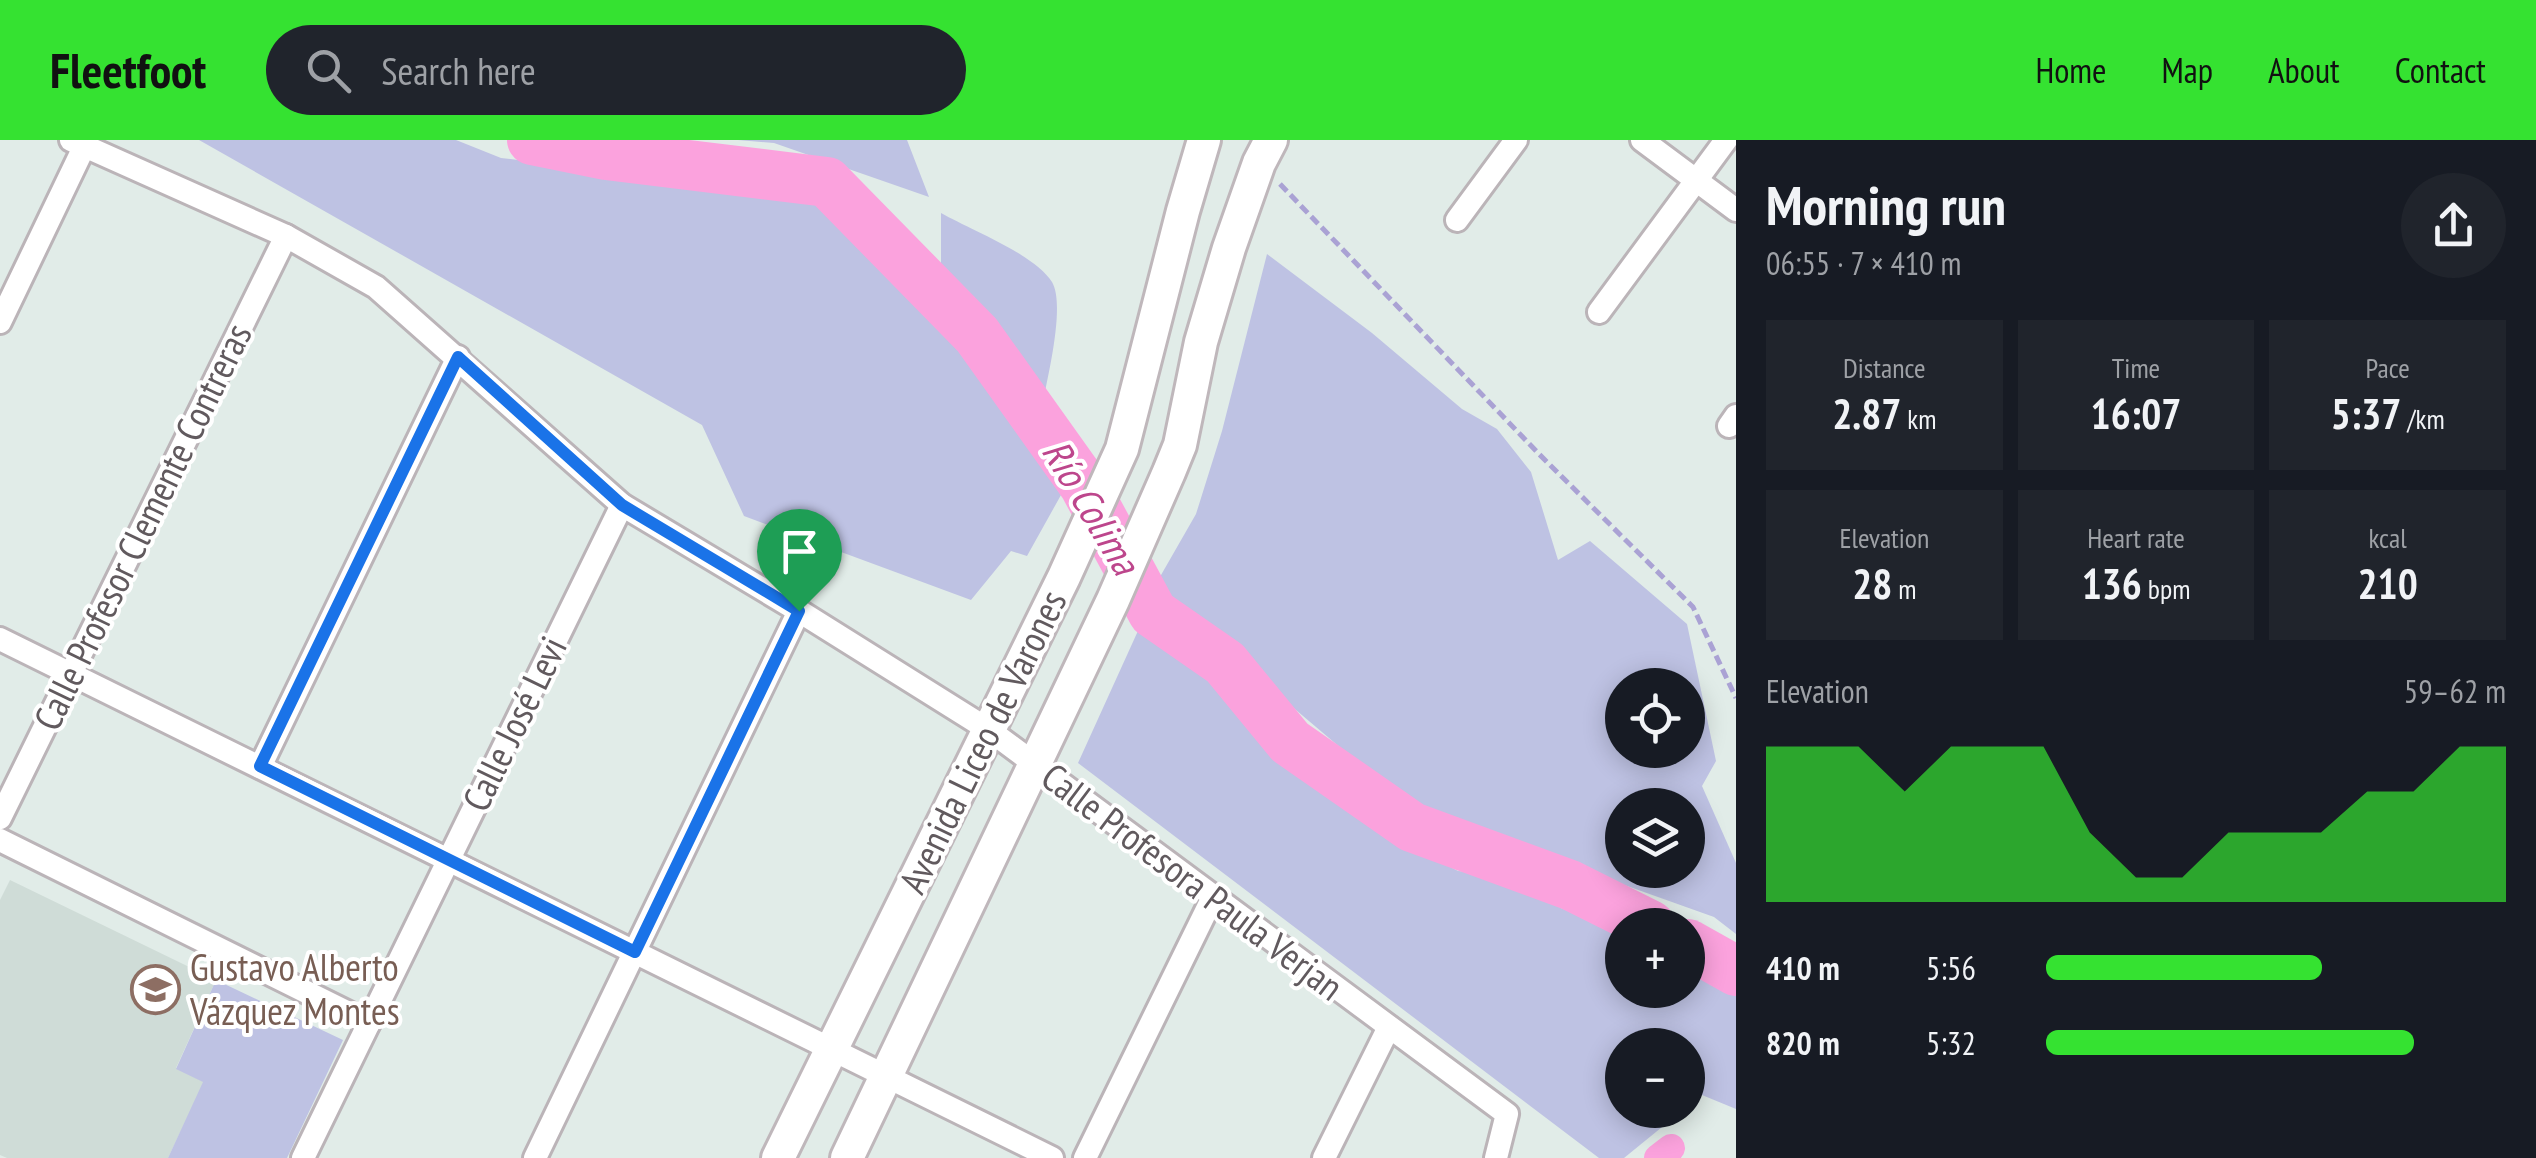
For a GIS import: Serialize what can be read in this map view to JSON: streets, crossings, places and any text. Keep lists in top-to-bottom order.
{
  "streets": {
    "street": [
      "Calle Profesor Clemente Contreras",
      "Calle José Levi",
      "Avenida Liceo de Varones",
      "Calle Profesora Paula Verjan"
    ]
  },
  "crossings": [
    ["Calle Profesor Clemente Contreras", "Calle Profesora Paula Verjan"],
    ["Calle José Levi", "Calle Profesora Paula Verjan"],
    ["Avenida Liceo de Varones", "Calle Profesora Paula Verjan"]
  ],
  "water": ["Río Colima"],
  "places": {
    "school or university": ["Gustavo Alberto Vázquez Montes"]
  },
  "page": {
    "header": "Fleetfoot",
    "search": "Search here",
    "nav": [
      "Home",
      "Map",
      "About",
      "Contact"
    ],
    "heading": ["Morning run", "06:55 · 7 × 410 m"],
    "stats": [
      ["Distance", "2.87 km"],
      ["Time", "16:07"],
      ["Pace", "5:37 /km"],
      ["Elevation", "28 m"],
      ["Heart rate", "136 bpm"],
      ["kcal", "210"]
    ],
    "chart": ["Elevation", "59–62 m"],
    "map_buttons": ["+", "−"],
    "list": [
      {
        "name": "410 m",
        "note": "5:56"
      },
      {
        "name": "820 m",
        "note": "5:32"
      }
    ]
  }
}
